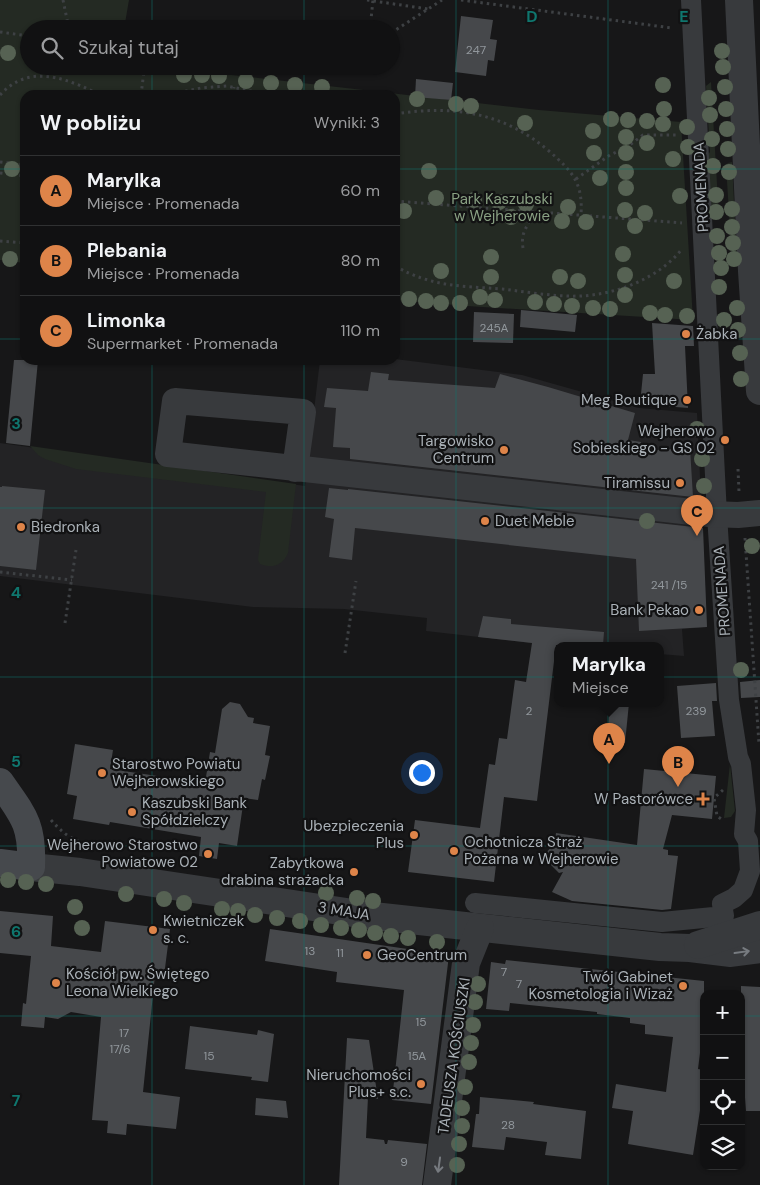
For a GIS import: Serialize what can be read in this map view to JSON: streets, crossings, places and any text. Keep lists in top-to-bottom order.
{
  "streets": {
    "main road": ["3 MAJA"],
    "street": ["PROMENADA", "TADEUSZA KOŚCIUSZKI"]
  },
  "crossings": [
    ["PROMENADA", "3 MAJA"],
    ["PROMENADA", "TADEUSZA KOŚCIUSZKI"],
    ["3 MAJA", "TADEUSZA KOŚCIUSZKI"]
  ],
  "one_way": ["TADEUSZA KOŚCIUSZKI"],
  "parks": ["Park Kaszubski w Wejherowie"],
  "places": {
    "other": [
      "Żabka",
      "Meg Boutique",
      "Wejherowo Sobieskiego - GS 02",
      "Targowisko Centrum",
      "Tiramissu",
      "Duet Meble",
      "Biedronka",
      "Bank Pekao",
      "Starostwo Powiatu Wejherowskiego",
      "Kaszubski Bank Spółdzielczy",
      "Ubezpieczenia Plus",
      "Ochotnicza Straż Pożarna w Wejherowie",
      "Wejherowo Starostwo Powiatowe 02",
      "Zabytkowa drabina strażacka",
      "Kwietniczek s. c.",
      "GeoCentrum",
      "Kościół pw. Świętego Leona Wielkiego",
      "Twój Gabinet Kosmetologia i Wizaż",
      "Nieruchomości Plus+ s.c."
    ],
    "health": ["W Pastorówce"]
  },
  "house_numbers": [
    "247",
    "245A",
    "241 /15",
    "2",
    "239",
    "13",
    "11",
    "7",
    "7",
    "15",
    "17",
    "17/6",
    "15",
    "15A",
    "28",
    "9"
  ],
  "page": {
    "search": "Szukaj tutaj",
    "heading": ["W pobliżu", "Wyniki: 3"],
    "list": [
      {
        "mark": "A",
        "name": "Marylka",
        "note": "Miejsce · Promenada",
        "value": "60 m"
      },
      {
        "mark": "B",
        "name": "Plebania",
        "note": "Miejsce · Promenada",
        "value": "80 m"
      },
      {
        "mark": "C",
        "name": "Limonka",
        "note": "Supermarket · Promenada",
        "value": "110 m"
      }
    ],
    "pins": ["C", "A", "B"],
    "popup": ["Marylka", "Miejsce"],
    "map_buttons": ["+", "−"]
  },
  "grid": {
    "columns": ["D", "E"],
    "rows": [
      "3",
      "4",
      "5",
      "6",
      "7"
    ]
  }
}
